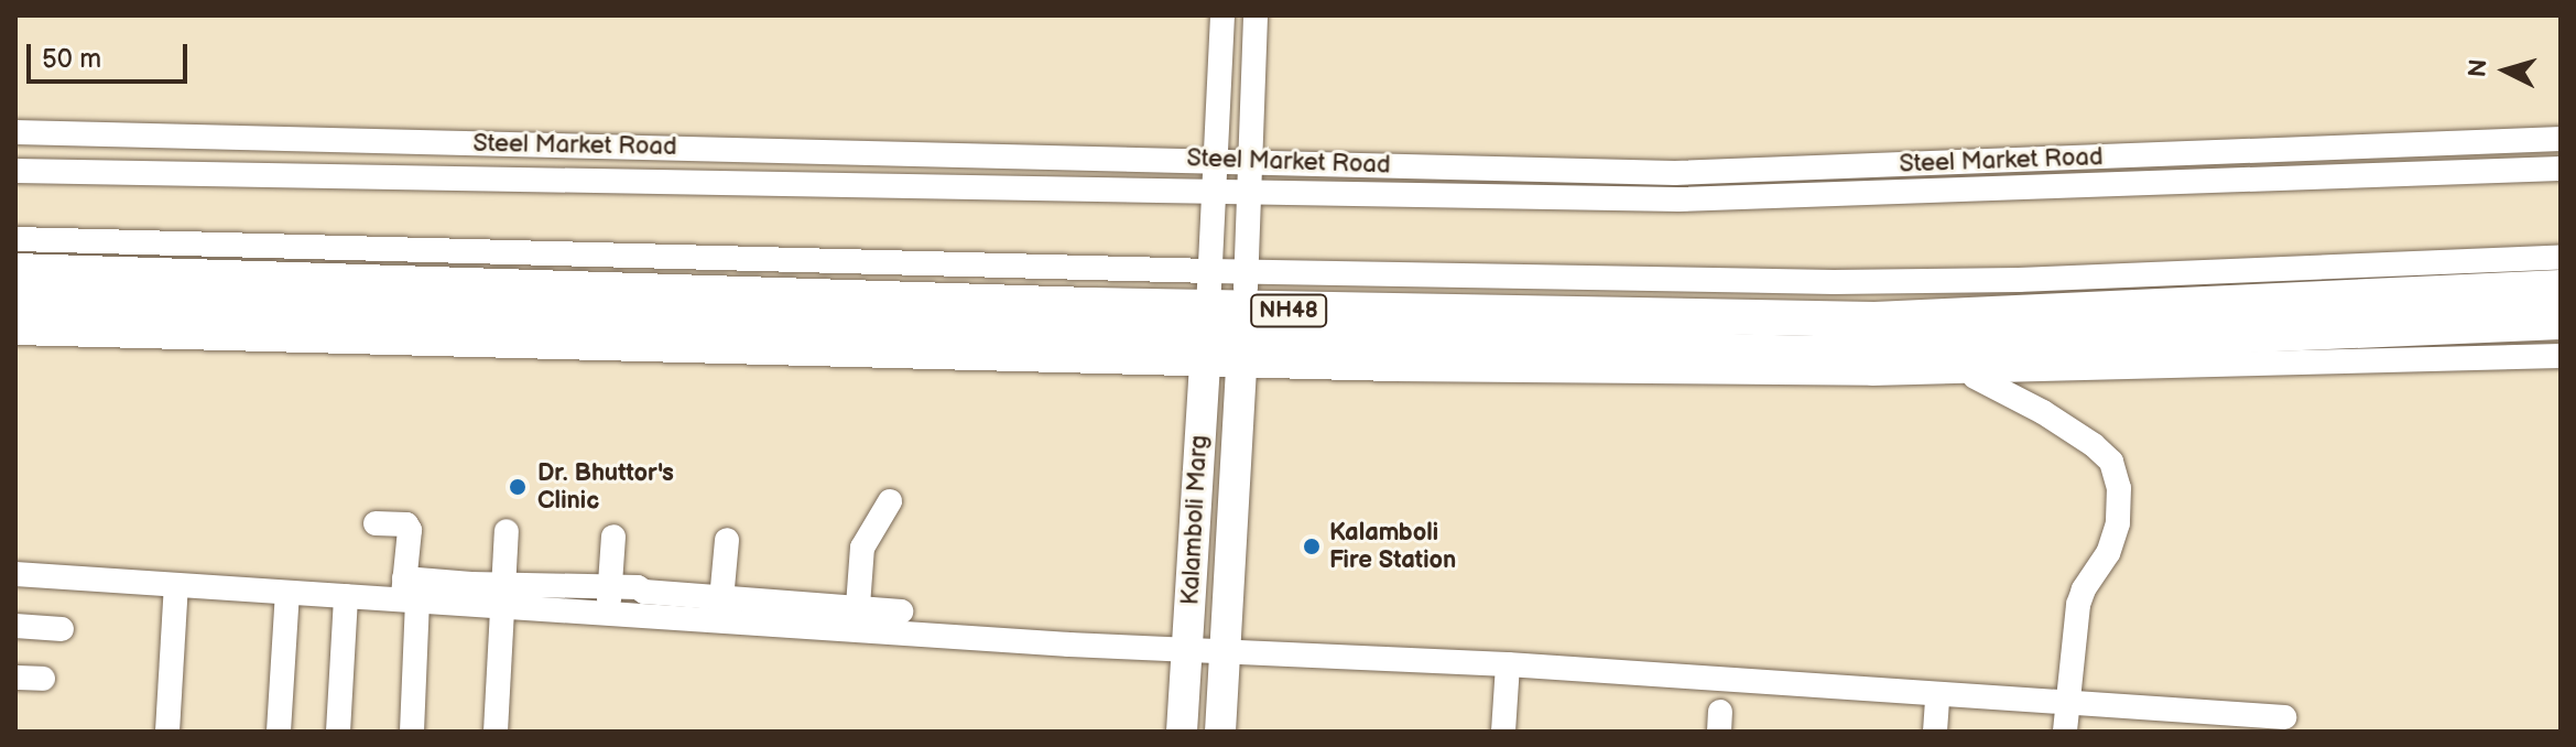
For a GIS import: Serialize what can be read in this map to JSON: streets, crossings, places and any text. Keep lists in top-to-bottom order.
{
  "streets": {
    "highway": ["NH48"],
    "main road": ["Kalamboli Marg"],
    "street": ["Steel Market Road"]
  },
  "crossings": [
    ["NH48", "Kalamboli Marg"]
  ],
  "places": ["Dr. Bhuttor's Clinic", "Kalamboli Fire Station"],
  "scale_bar": "50 m",
  "north": "left"
}
